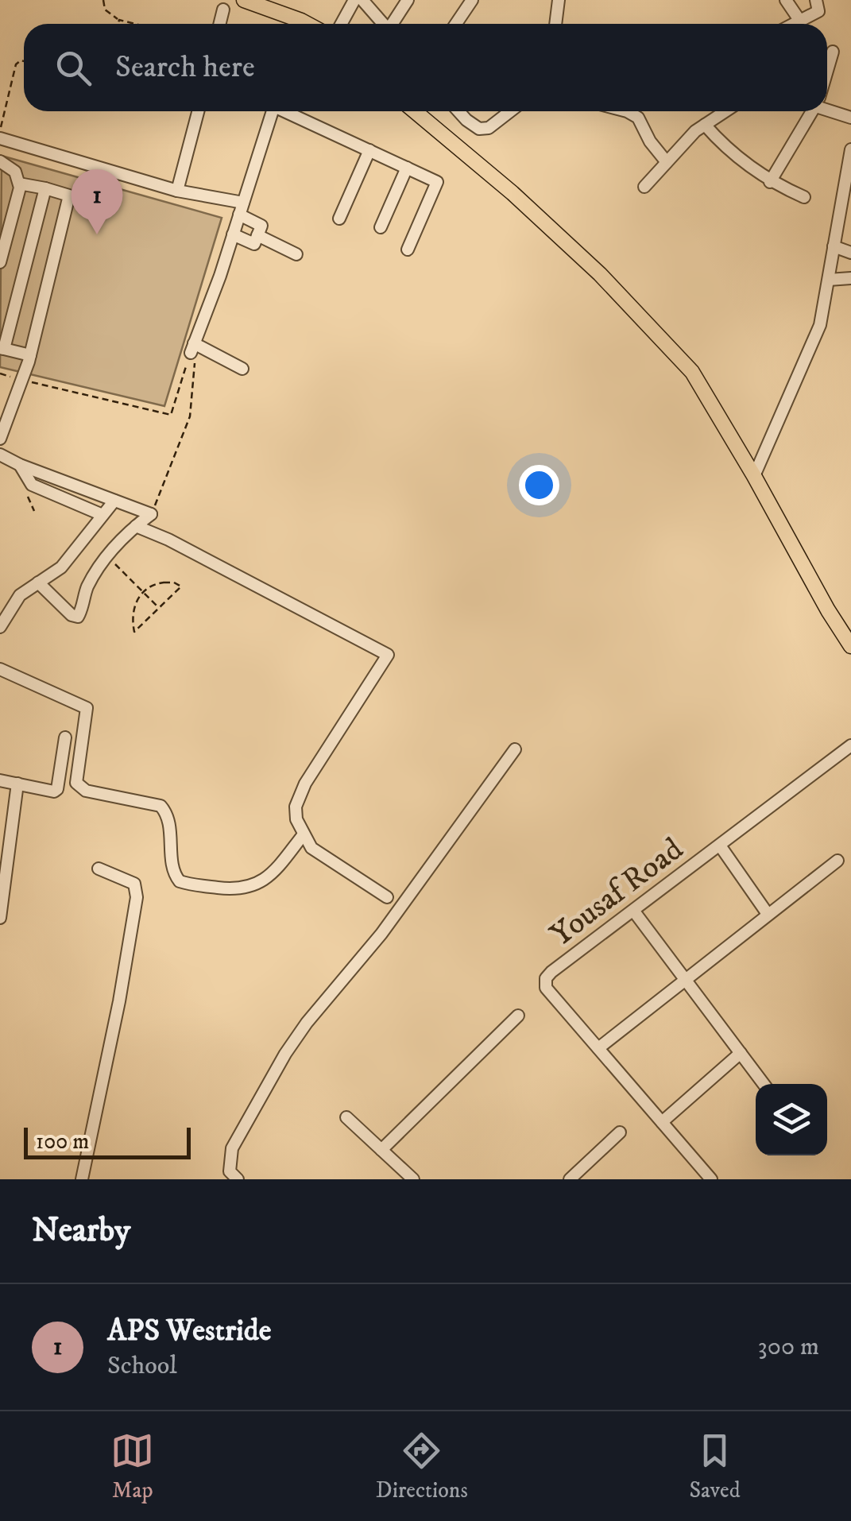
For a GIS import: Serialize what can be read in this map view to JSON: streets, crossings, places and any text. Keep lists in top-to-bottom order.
{
  "streets": {
    "street": ["Yousaf Road"]
  },
  "scale_bar": "100 m",
  "page": {
    "search": "Search here",
    "pins": "1",
    "scale": "100 m",
    "heading": "Nearby",
    "list": [
      {
        "mark": "1",
        "name": "APS Westride",
        "note": "School",
        "value": "300 m"
      }
    ],
    "nav": ["Map", "Directions", "Saved"]
  }
}
